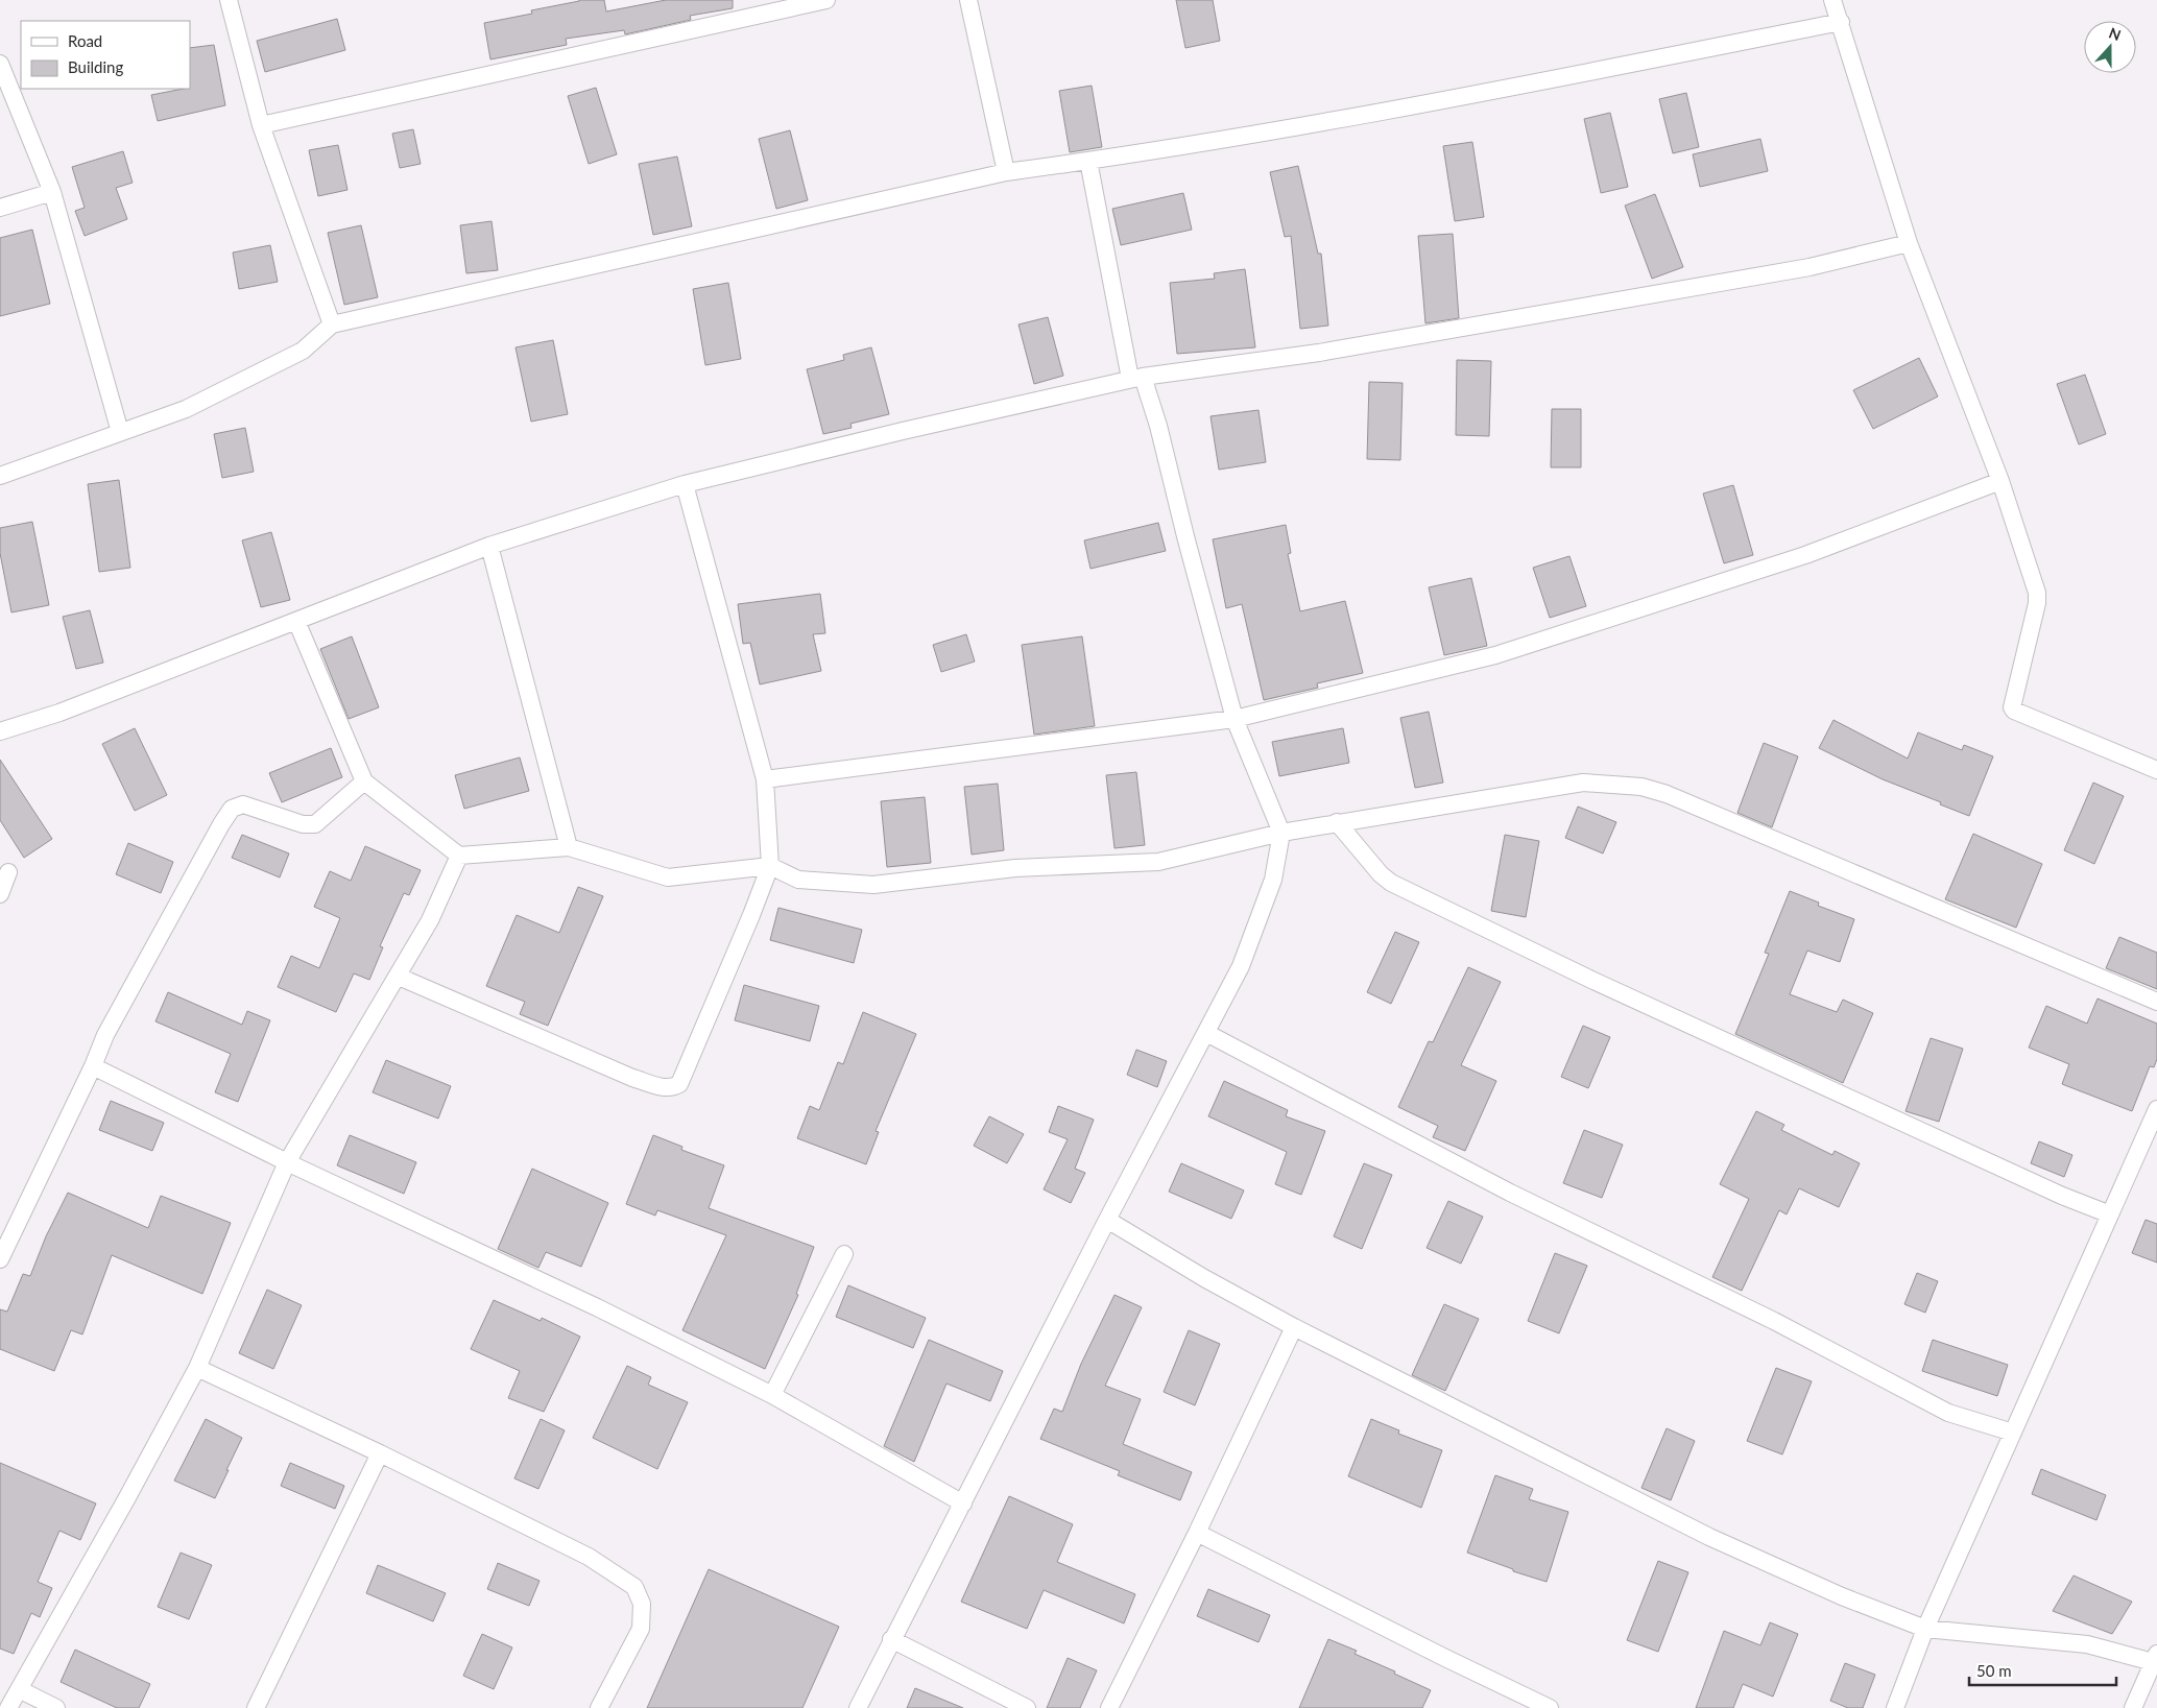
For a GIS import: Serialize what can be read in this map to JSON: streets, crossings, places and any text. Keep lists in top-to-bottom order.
{
  "legend": ["Road", "Building"],
  "scale_bar": "50 m",
  "north": "top"
}
